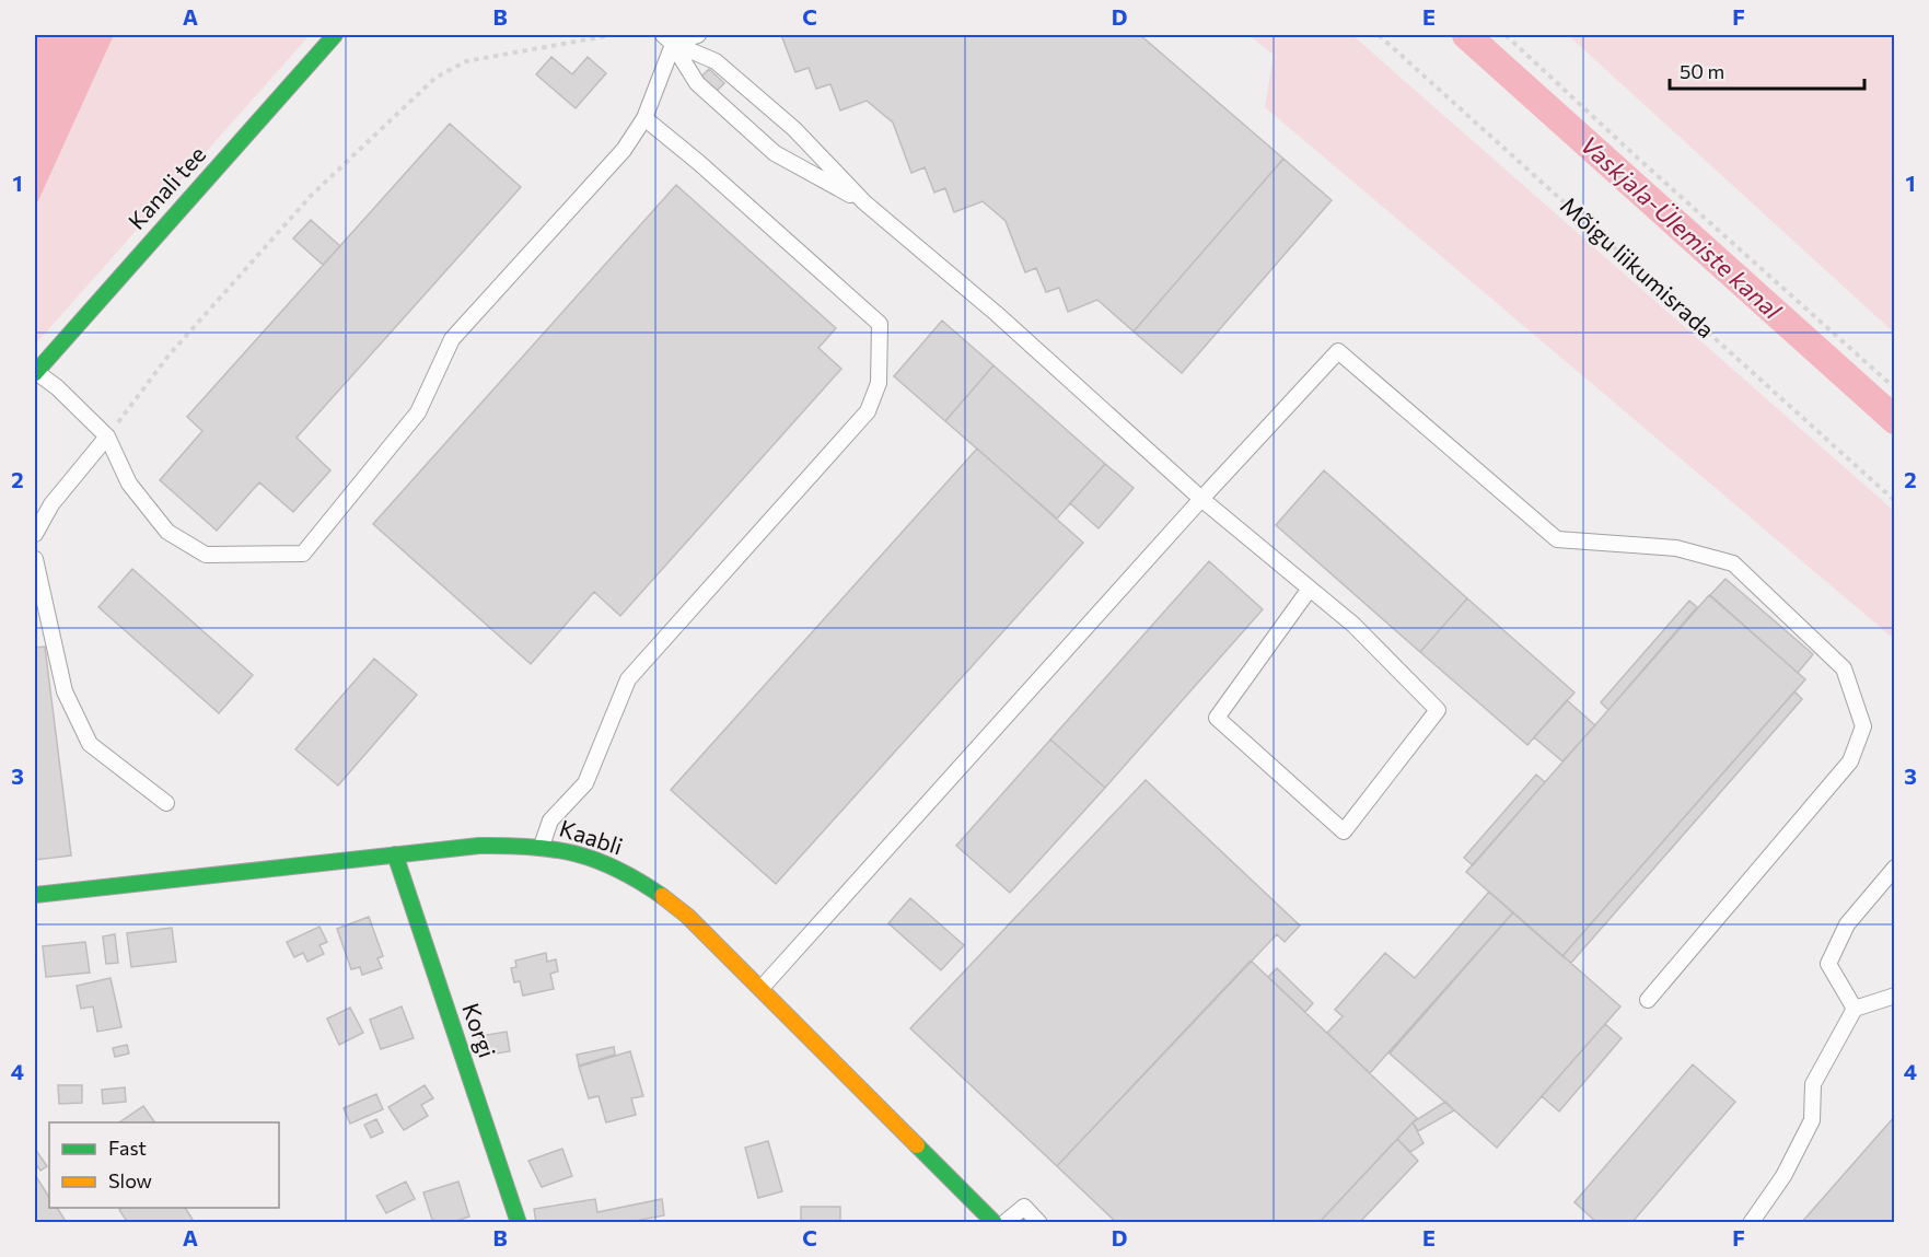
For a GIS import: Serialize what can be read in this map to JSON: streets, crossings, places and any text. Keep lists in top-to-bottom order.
{
  "streets": {
    "street": ["Kanali tee", "Kaabli", "Korgi"],
    "path": ["Mõigu liikumisrada"]
  },
  "crossings": [
    ["Kaabli", "Korgi"]
  ],
  "water": ["Vaskjala-Ülemiste kanal"],
  "legend": ["Fast", "Slow"],
  "scale_bar": "50 m",
  "grid": {
    "columns": [
      "A",
      "B",
      "C",
      "D",
      "E",
      "F"
    ],
    "rows": [
      "1",
      "2",
      "3",
      "4"
    ]
  }
}
